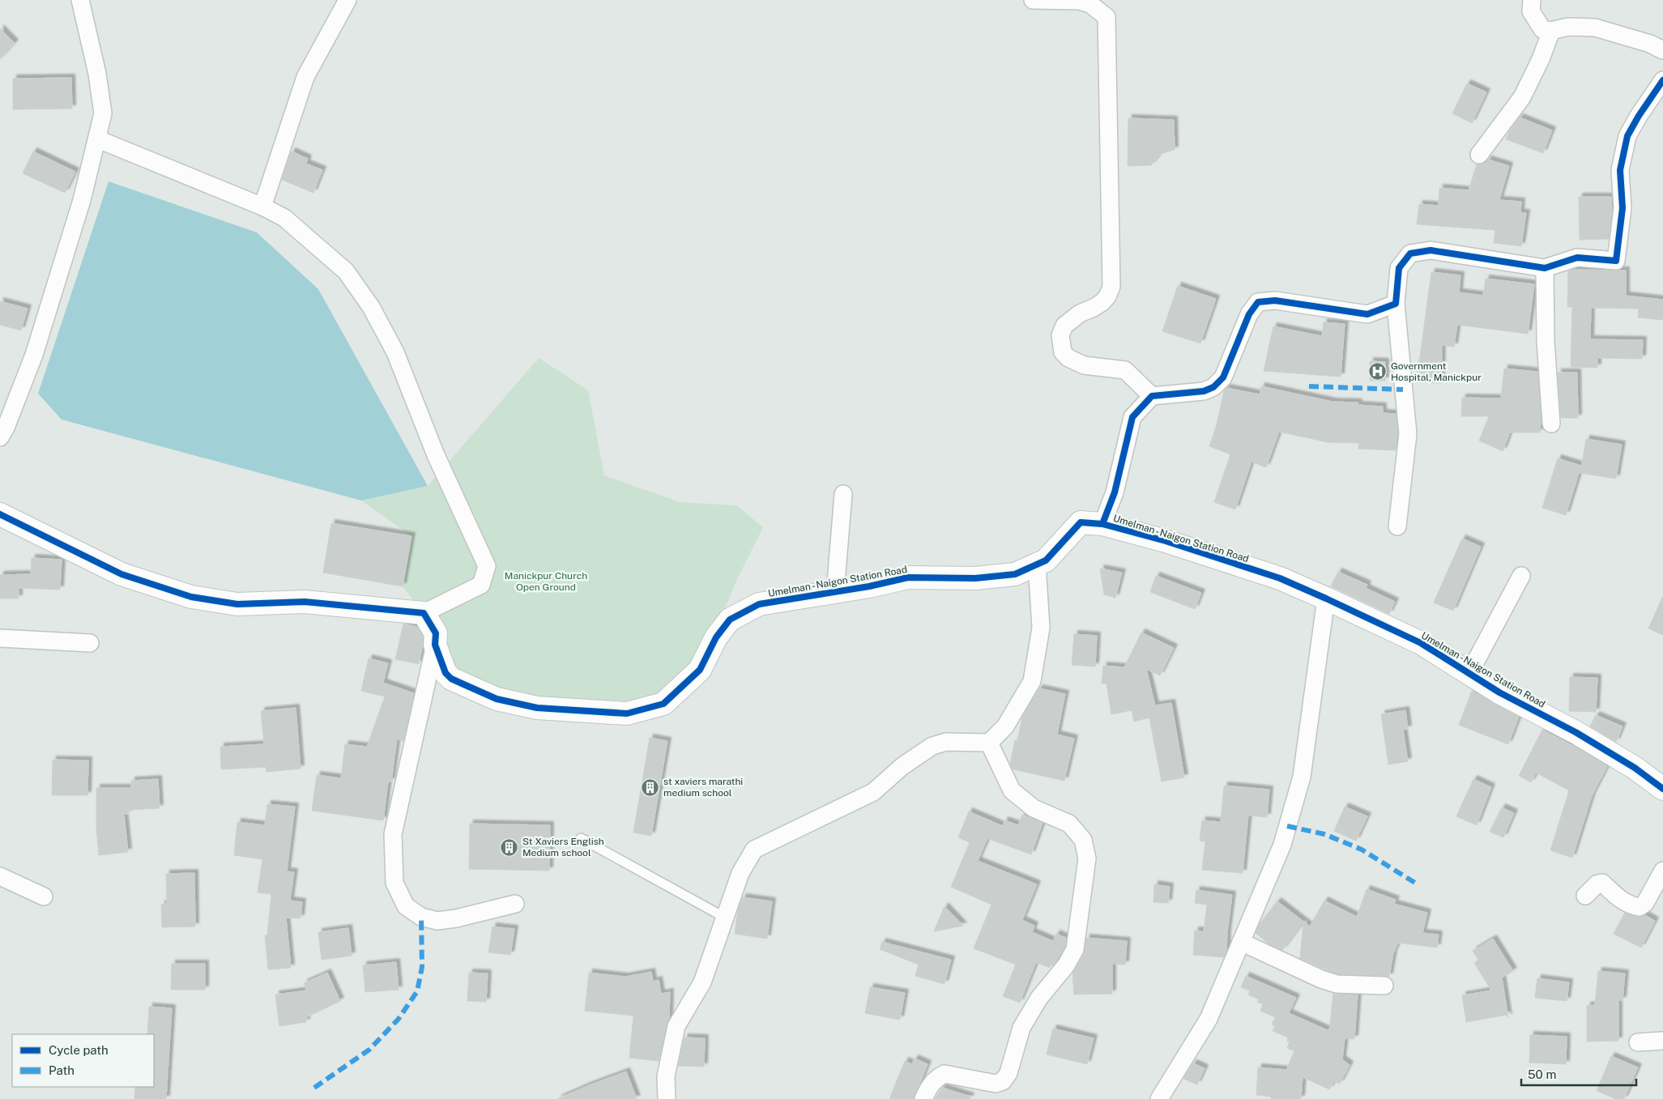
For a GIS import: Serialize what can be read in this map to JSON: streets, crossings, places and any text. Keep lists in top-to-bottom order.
{
  "streets": {
    "street": ["Umelman - Naigon Station Road"]
  },
  "parks": ["Manickpur Church Open Ground"],
  "places": {
    "hospital": ["Government Hospital, Manickpur"],
    "building": ["st xaviers marathi medium school", "St Xaviers English Medium school"]
  },
  "legend": ["Cycle path", "Path"],
  "scale_bar": "50 m"
}
